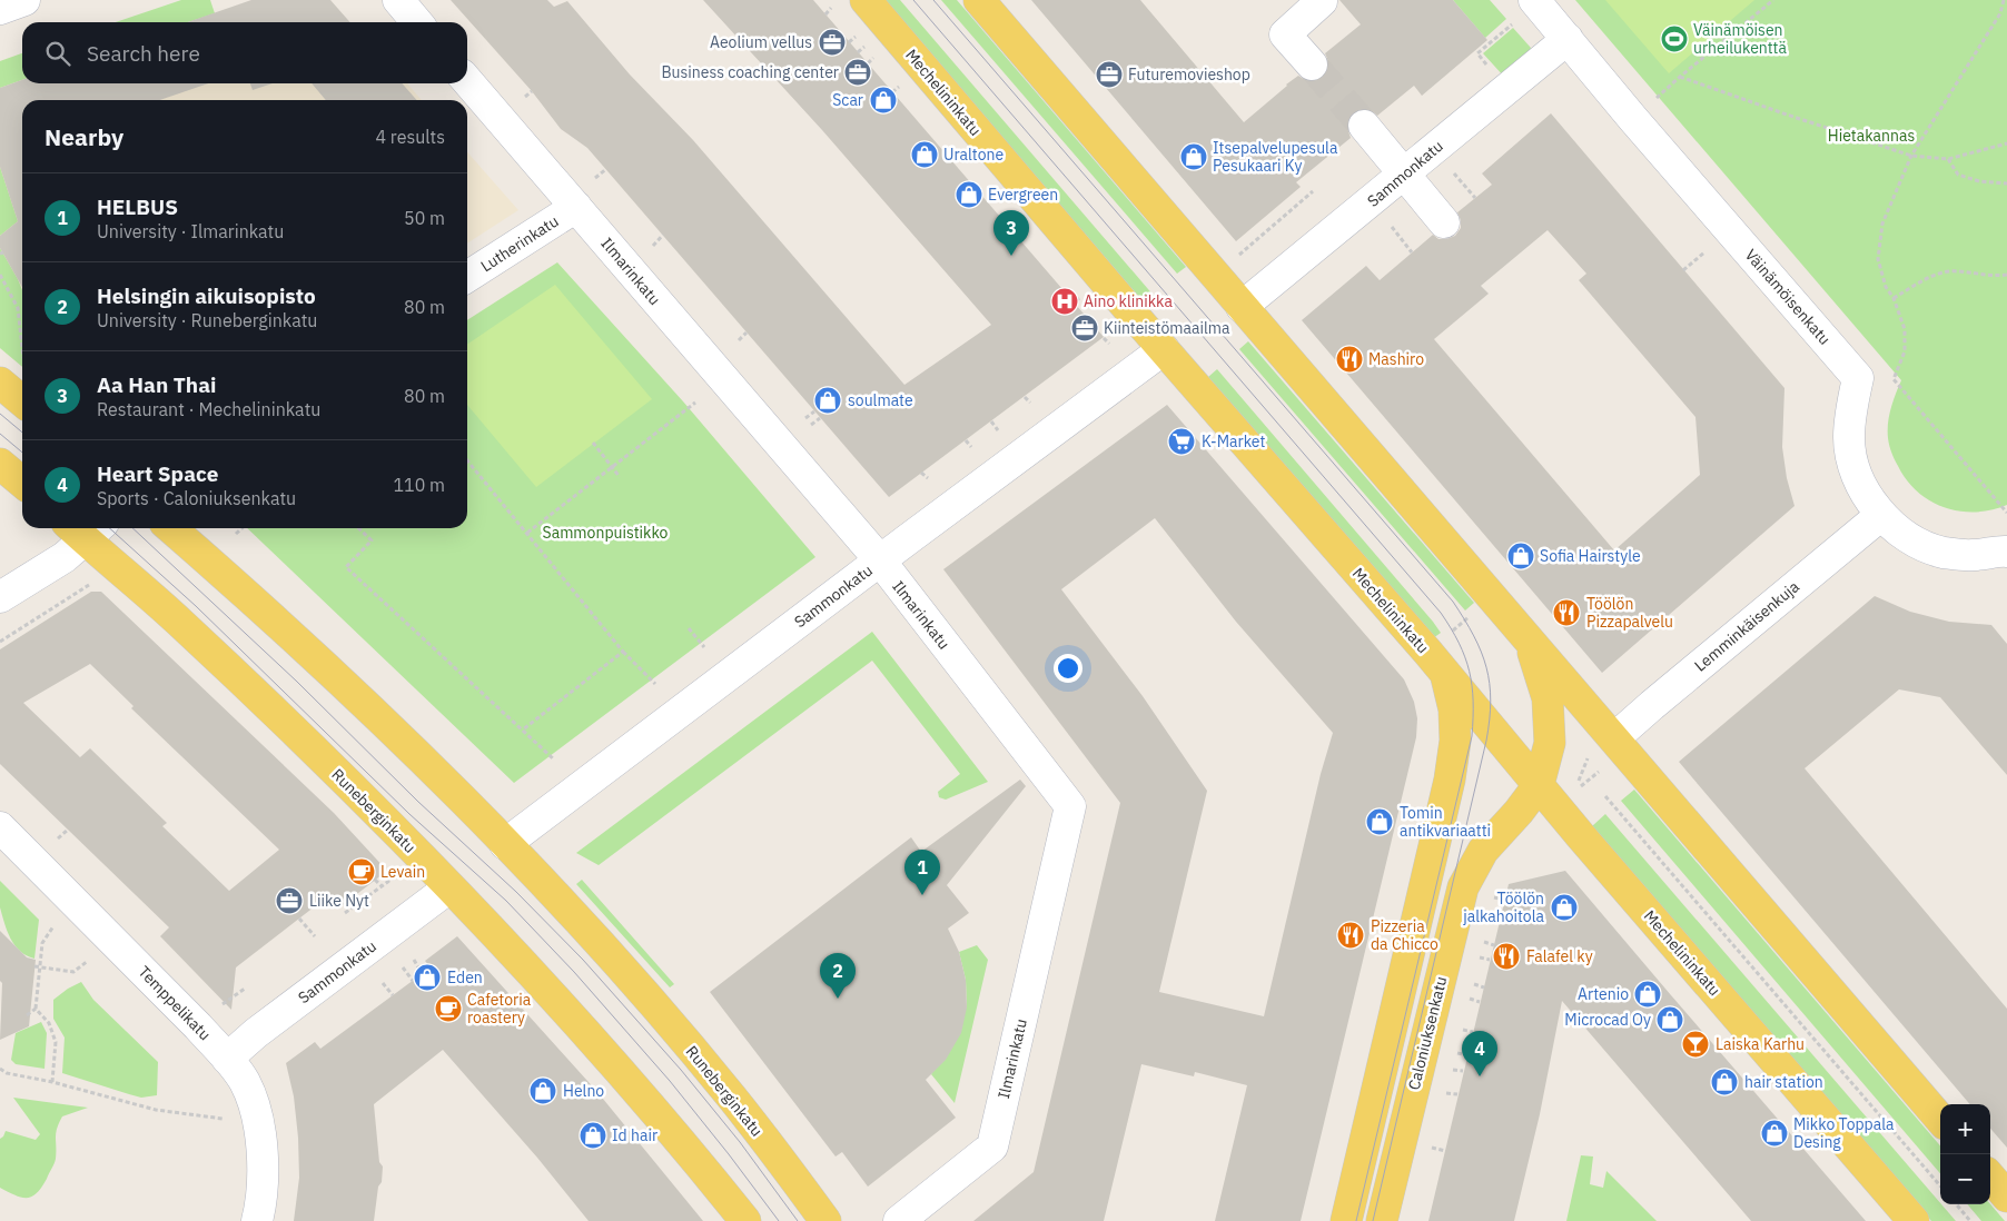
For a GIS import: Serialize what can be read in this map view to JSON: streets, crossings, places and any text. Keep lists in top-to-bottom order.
{
  "streets": {
    "main road": ["Mechelininkatu", "Runeberginkatu", "Caloniuksenkatu"],
    "street": [
      "Sammonkatu",
      "Lutherinkatu",
      "Ilmarinkatu",
      "Väinämöisenkatu",
      "Lemminkäisenkuja",
      "Temppelikatu"
    ]
  },
  "crossings": [
    ["Mechelininkatu", "Sammonkatu"],
    ["Mechelininkatu", "Caloniuksenkatu"],
    ["Sammonkatu", "Ilmarinkatu"],
    ["Sammonkatu", "Väinämöisenkatu"],
    ["Sammonkatu", "Runeberginkatu"],
    ["Sammonkatu", "Temppelikatu"],
    ["Lutherinkatu", "Ilmarinkatu"],
    ["Väinämöisenkatu", "Lemminkäisenkuja"]
  ],
  "parks": ["Hietakannas", "Sammonpuistikko"],
  "places": {
    "sports": ["Väinämöisen urheilukenttä"],
    "office": [
      "Aeolium vellus",
      "Business coaching center",
      "Futuremovieshop",
      "Kiinteistömaailma",
      "Liike Nyt"
    ],
    "shop": [
      "Scar",
      "Uraltone",
      "Itsepalvelupesula Pesukaari Ky",
      "Evergreen",
      "soulmate",
      "Sofia Hairstyle",
      "Tomin antikvariaatti",
      "Töölön jalkahoitola",
      "Eden",
      "Artenio",
      "Microcad Oy",
      "hair station",
      "Helno",
      "Mikko Toppala Desing",
      "Id hair"
    ],
    "hospital": ["Aino klinikka"],
    "restaurant": [
      "Mashiro",
      "Töölön Pizzapalvelu",
      "Pizzeria da Chicco",
      "Falafel ky"
    ],
    "supermarket": ["K-Market"],
    "cafe": ["Levain", "Cafetoria roastery"],
    "bar": ["Laiska Karhu"]
  },
  "page": {
    "search": "Search here",
    "heading": ["Nearby", "4 results"],
    "list": [
      {
        "mark": "1",
        "name": "HELBUS",
        "note": "University · Ilmarinkatu",
        "value": "50 m"
      },
      {
        "mark": "2",
        "name": "Helsingin aikuisopisto",
        "note": "University · Runeberginkatu",
        "value": "80 m"
      },
      {
        "mark": "3",
        "name": "Aa Han Thai",
        "note": "Restaurant · Mechelininkatu",
        "value": "80 m"
      },
      {
        "mark": "4",
        "name": "Heart Space",
        "note": "Sports · Caloniuksenkatu",
        "value": "110 m"
      }
    ],
    "pins": [
      "3",
      "1",
      "2",
      "4"
    ],
    "map_buttons": ["+", "−"]
  }
}
